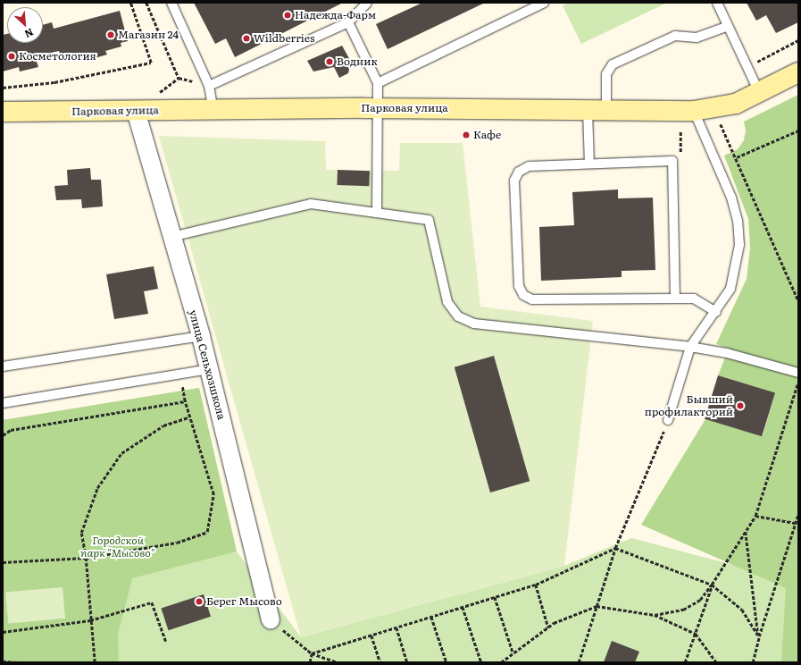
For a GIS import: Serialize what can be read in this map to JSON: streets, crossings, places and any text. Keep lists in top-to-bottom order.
{
  "streets": {
    "street": ["Парковая улица", "улица Сельхозшкола"]
  },
  "crossings": [
    ["Парковая улица", "улица Сельхозшкола"]
  ],
  "parks": ["Городской парк \"Мысово\""],
  "places": [
    "Надежда-Фарм",
    "Магазин 24",
    "Wildberries",
    "Косметология",
    "Водник",
    "Кафе",
    "Бывший профилакторий",
    "Берег Мысово"
  ],
  "north": "bottom right"
}
